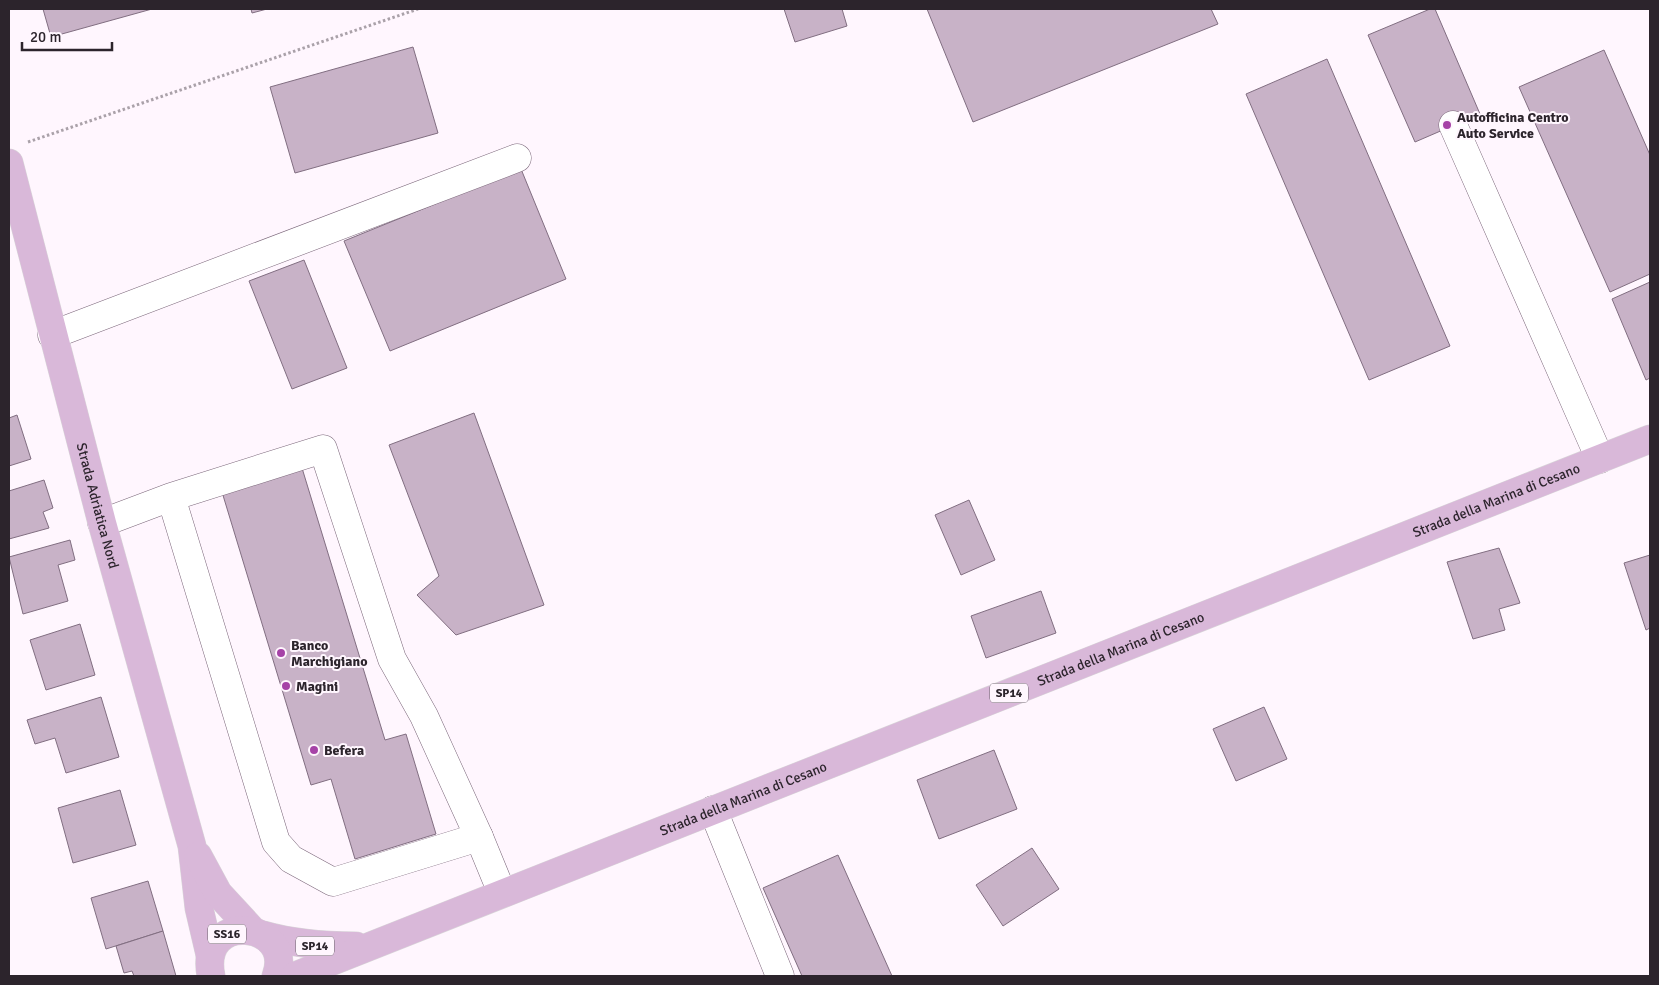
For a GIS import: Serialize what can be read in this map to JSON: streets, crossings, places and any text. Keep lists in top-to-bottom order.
{
  "streets": {
    "main road": [
      "Strada della Marina di Cesano",
      "Strada Adriatica Nord",
      "SP14",
      "SS16"
    ]
  },
  "crossings": [
    ["Strada della Marina di Cesano", "Strada Adriatica Nord"]
  ],
  "places": [
    "Autofficina Centro Auto Service",
    "Banco Marchigiano",
    "Magini",
    "Befera"
  ],
  "scale_bar": "20 m"
}
